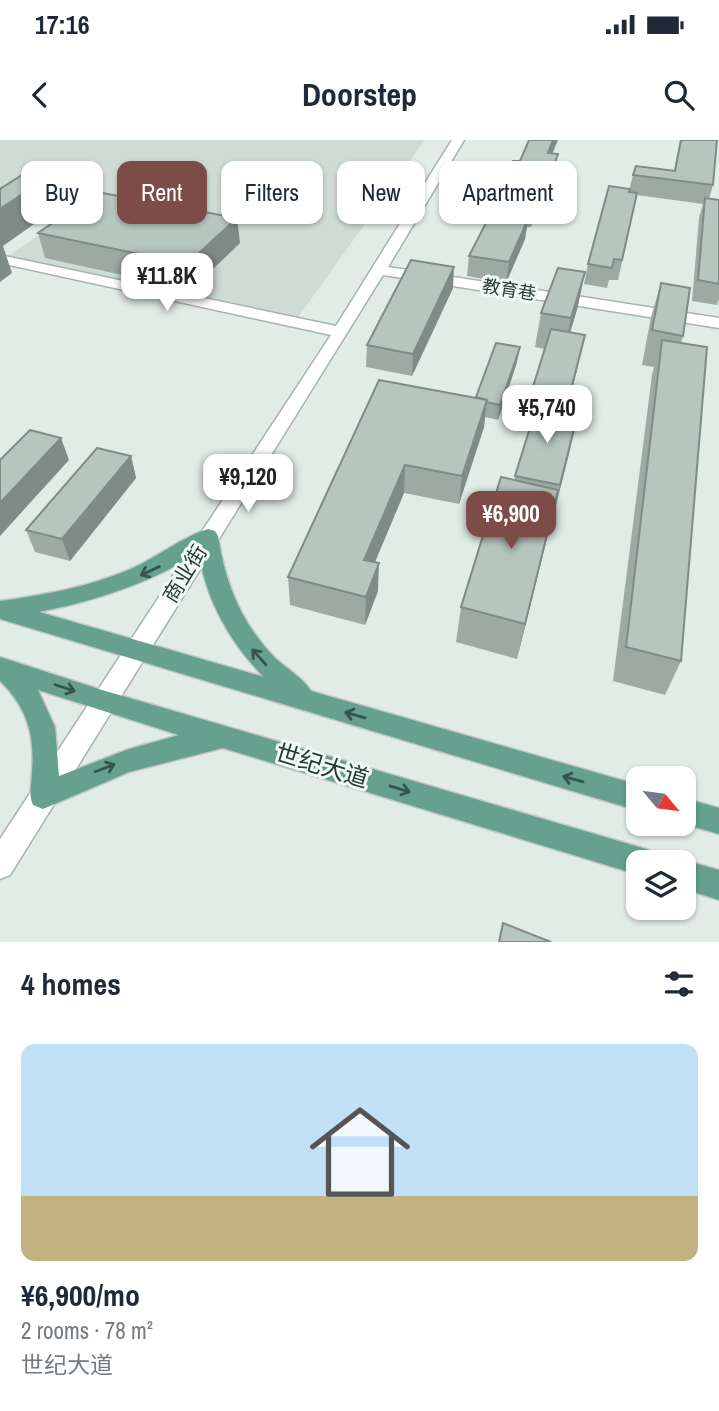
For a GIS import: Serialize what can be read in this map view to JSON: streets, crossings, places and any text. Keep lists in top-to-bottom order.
{
  "streets": {
    "main road": ["世纪大道"],
    "street": ["教育巷", "商业街"]
  },
  "crossings": [
    ["教育巷", "商业街"],
    ["商业街", "世纪大道"]
  ],
  "north": "bottom right",
  "page": {
    "status": "17:16",
    "header": "Doorstep",
    "chip": [
      "Buy",
      "Rent",
      "Filters",
      "New",
      "Apartment"
    ],
    "price": [
      "¥11.8K",
      "¥5,740",
      "¥9,120",
      "¥6,900"
    ],
    "heading": "4 homes",
    "list": [
      {
        "name": "¥6,900/mo",
        "note": "2 rooms · 78 m² · 世纪大道"
      }
    ]
  }
}
